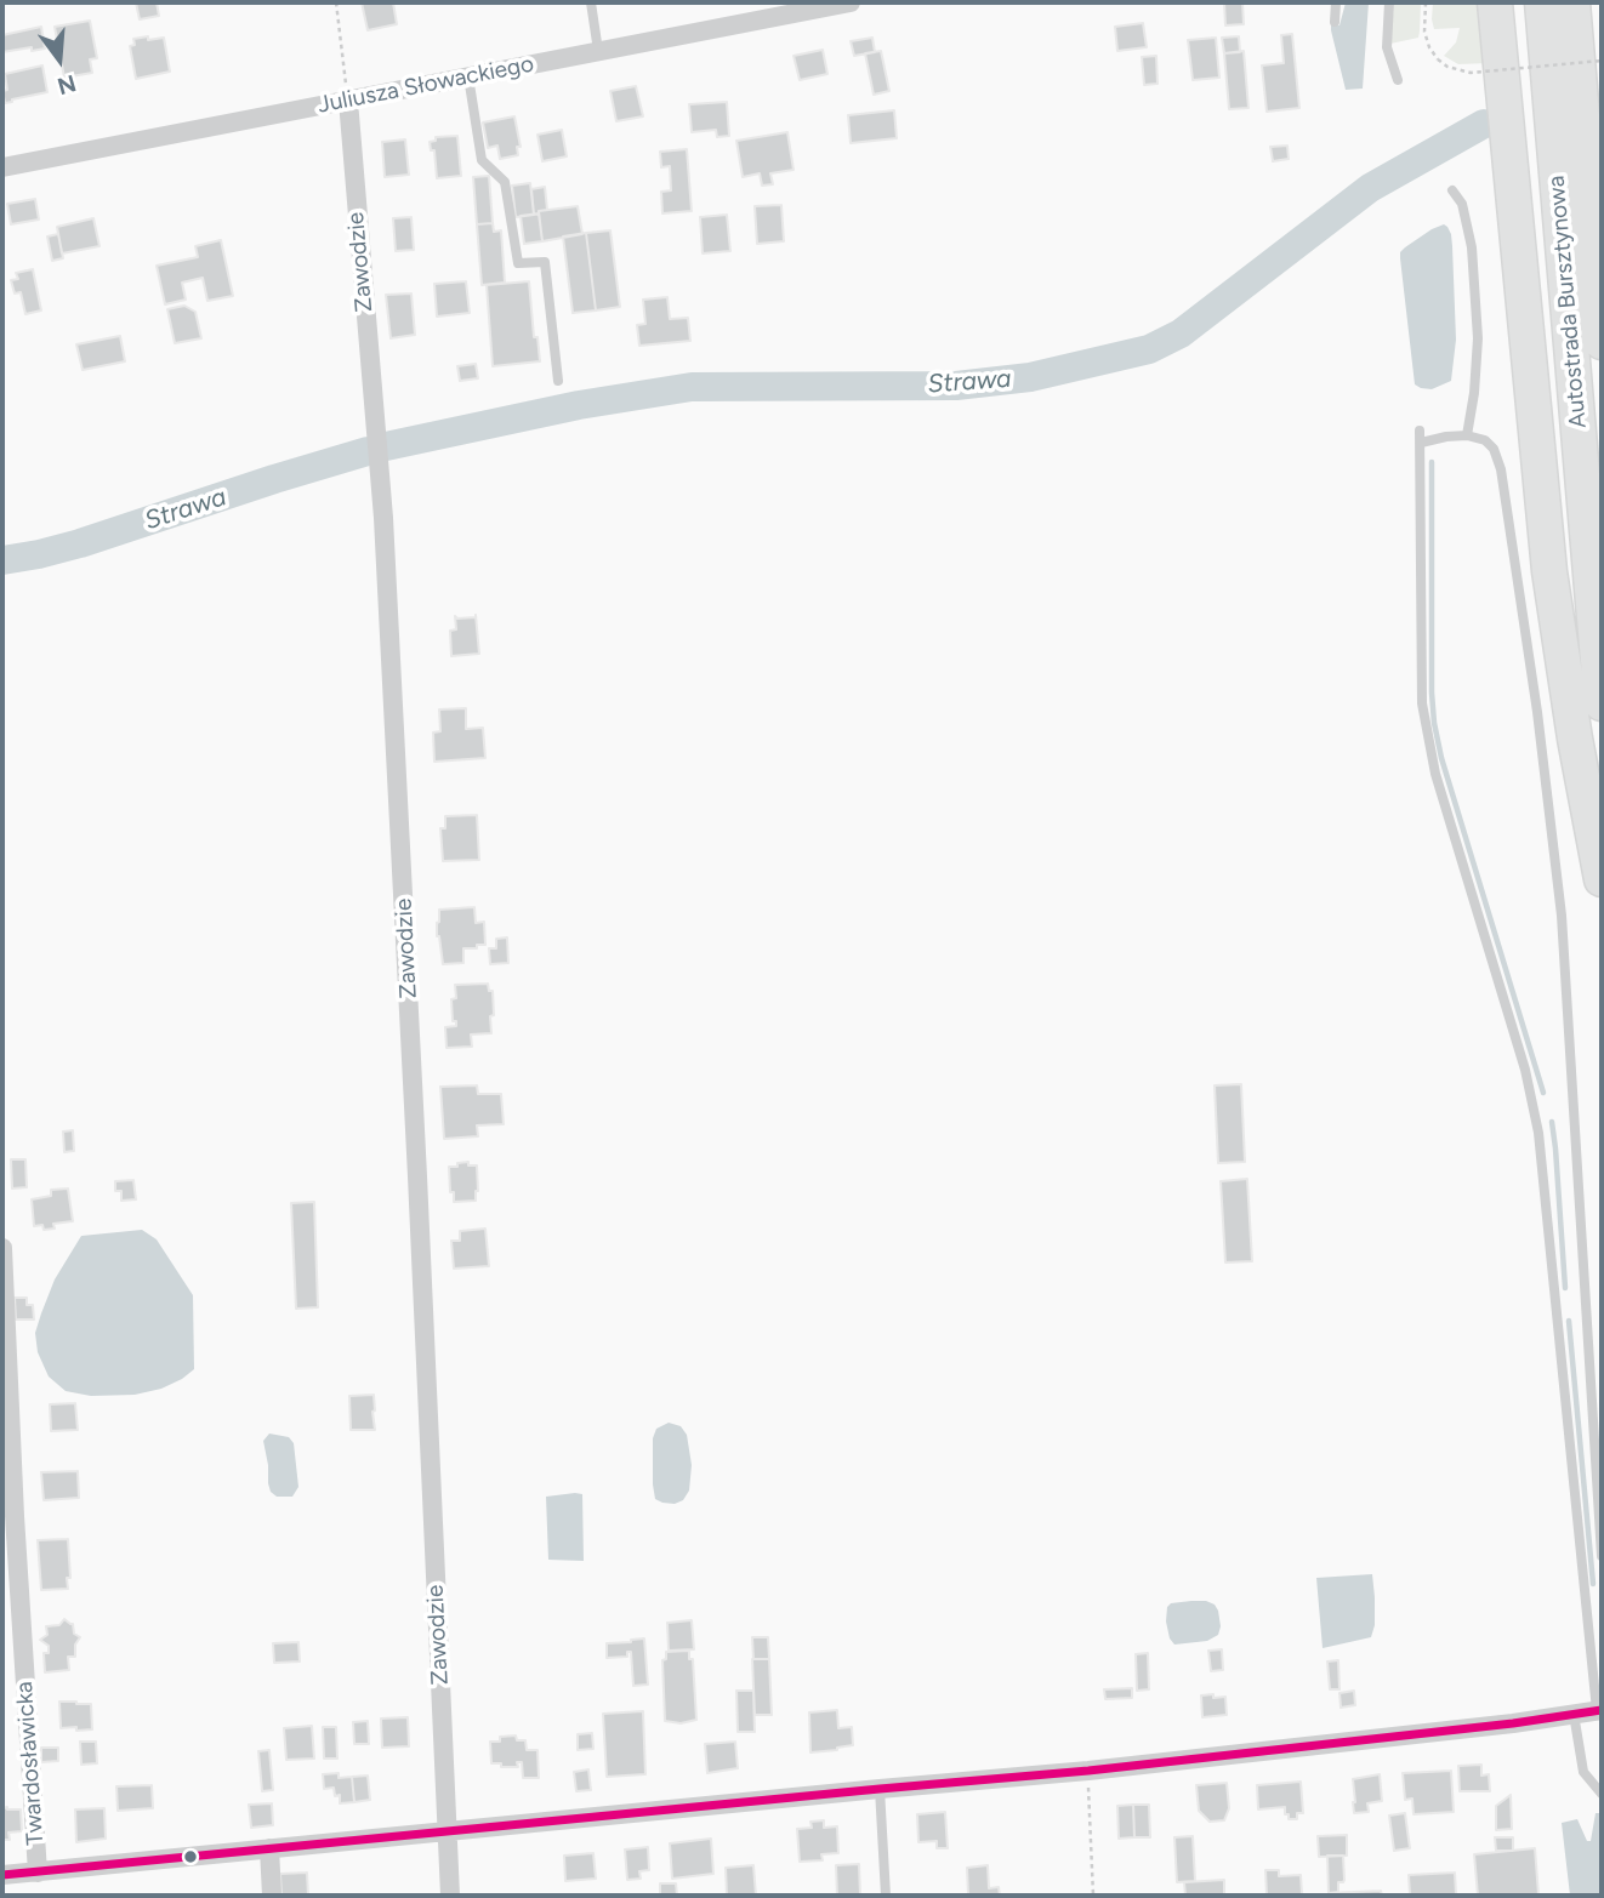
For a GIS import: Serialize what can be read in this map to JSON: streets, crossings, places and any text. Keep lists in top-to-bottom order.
{
  "streets": {
    "highway": ["Autostrada Bursztynowa"],
    "street": ["Juliusza Słowackiego", "Zawodzie", "Twardosławicka"]
  },
  "crossings": [
    ["Juliusza Słowackiego", "Zawodzie"],
    ["Zawodzie", "Twardosławicka"]
  ],
  "water": ["Strawa"],
  "north": "bottom"
}
